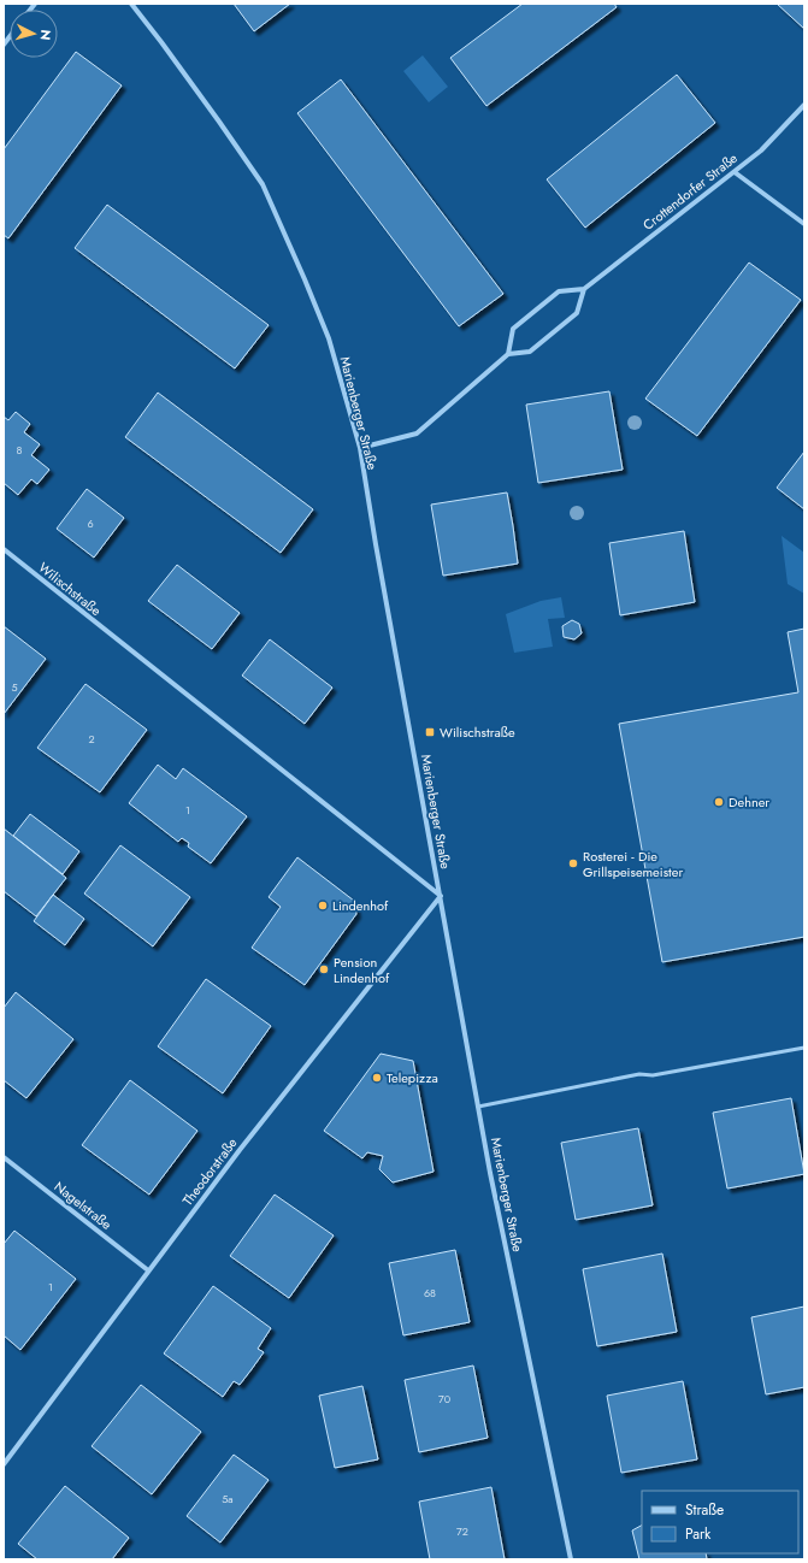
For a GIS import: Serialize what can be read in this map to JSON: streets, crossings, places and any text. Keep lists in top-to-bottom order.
{
  "streets": {
    "street": [
      "Crottendorfer Straße",
      "Marienberger Straße",
      "Wilischstraße",
      "Theodorstraße",
      "Nagelstraße"
    ]
  },
  "crossings": [
    ["Marienberger Straße", "Wilischstraße"],
    ["Marienberger Straße", "Theodorstraße"],
    ["Wilischstraße", "Theodorstraße"],
    ["Theodorstraße", "Nagelstraße"]
  ],
  "places": {
    "transit": ["Wilischstraße"],
    "other": [
      "Dehner",
      "Rosterei - Die Grillspeisemeister",
      "Lindenhof",
      "Pension Lindenhof",
      "Telepizza"
    ]
  },
  "house_numbers": [
    "8",
    "6",
    "5",
    "2",
    "1",
    "1",
    "68",
    "70",
    "5a",
    "72"
  ],
  "legend": ["Straße", "Park"],
  "north": "right"
}
